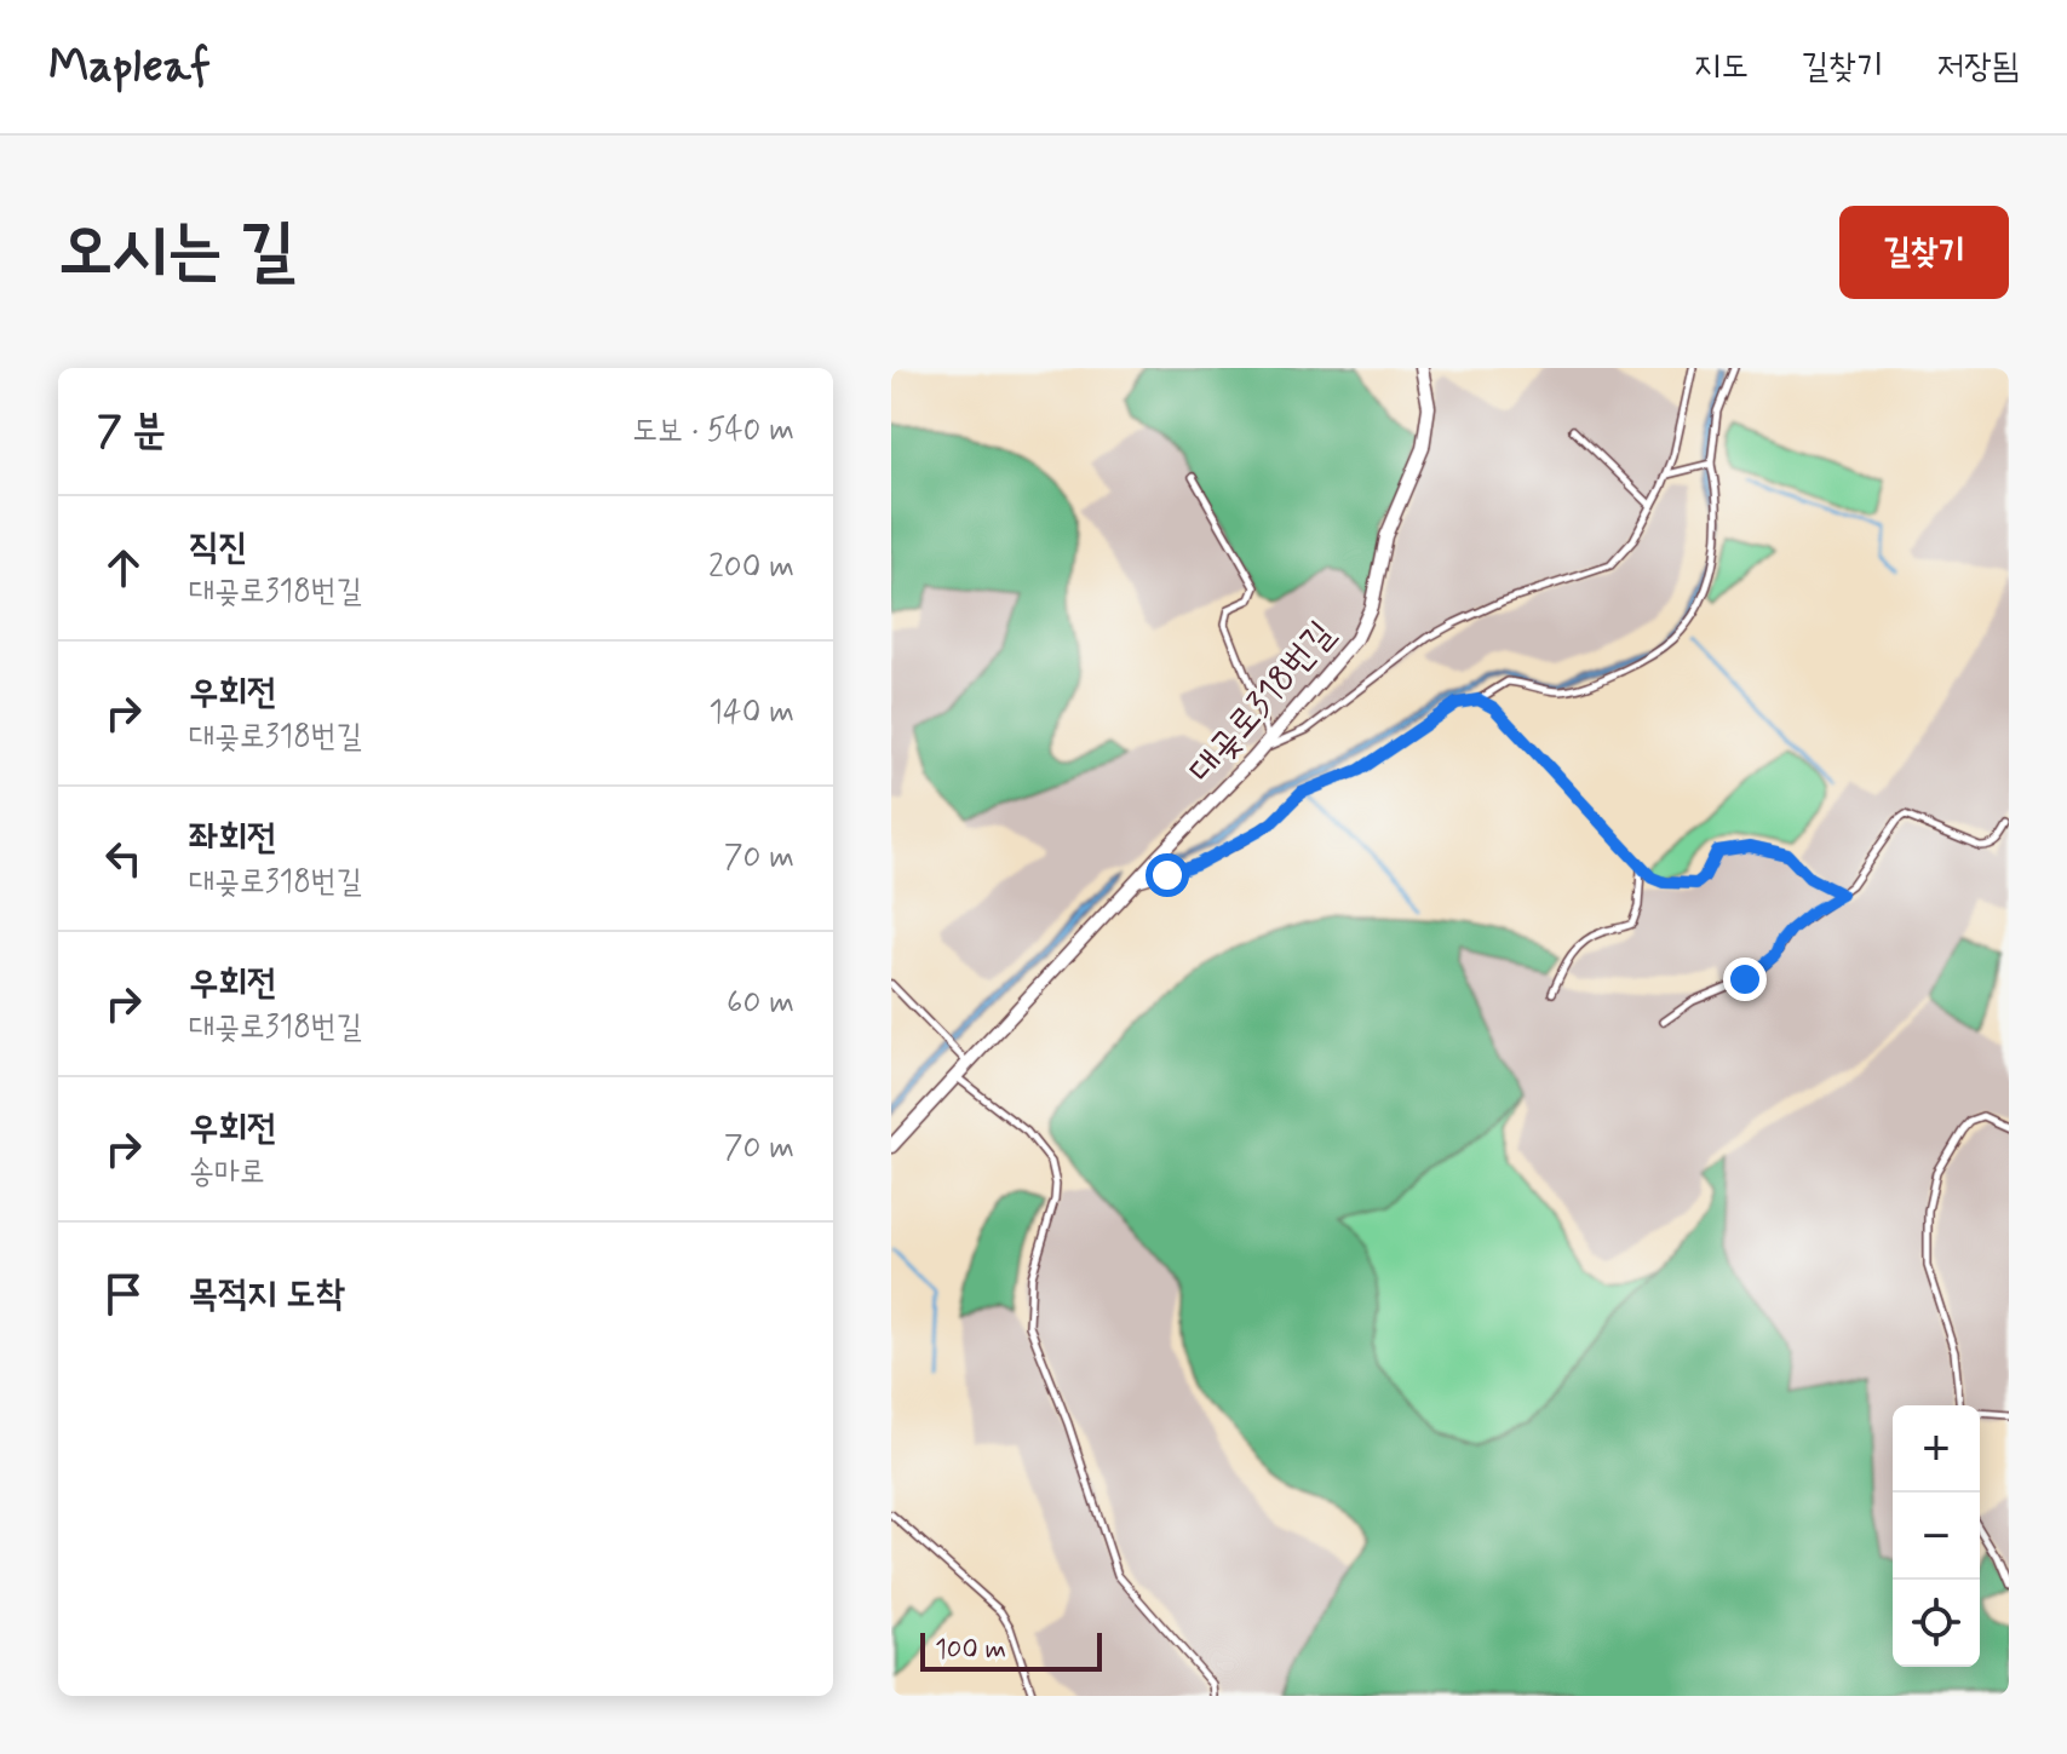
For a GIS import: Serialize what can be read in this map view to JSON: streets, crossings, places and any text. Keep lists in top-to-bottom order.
{
  "streets": {
    "street": ["대곶로318번길"]
  },
  "scale_bar": "100 m",
  "page": {
    "header": "Mapleaf",
    "nav": ["지도", "길찾기", "저장됨"],
    "buttons": "길찾기",
    "title": "오시는 길",
    "heading": ["7 분", "도보 · 540 m"],
    "list": [
      ["직진", "대곶로318번길", "200 m"],
      ["우회전", "대곶로318번길", "140 m"],
      ["좌회전", "대곶로318번길", "70 m"],
      ["우회전", "대곶로318번길", "60 m"],
      ["우회전", "송마로", "70 m"],
      "목적지 도착"
    ],
    "map_buttons": ["+", "−"],
    "scale": "100 m"
  }
}
